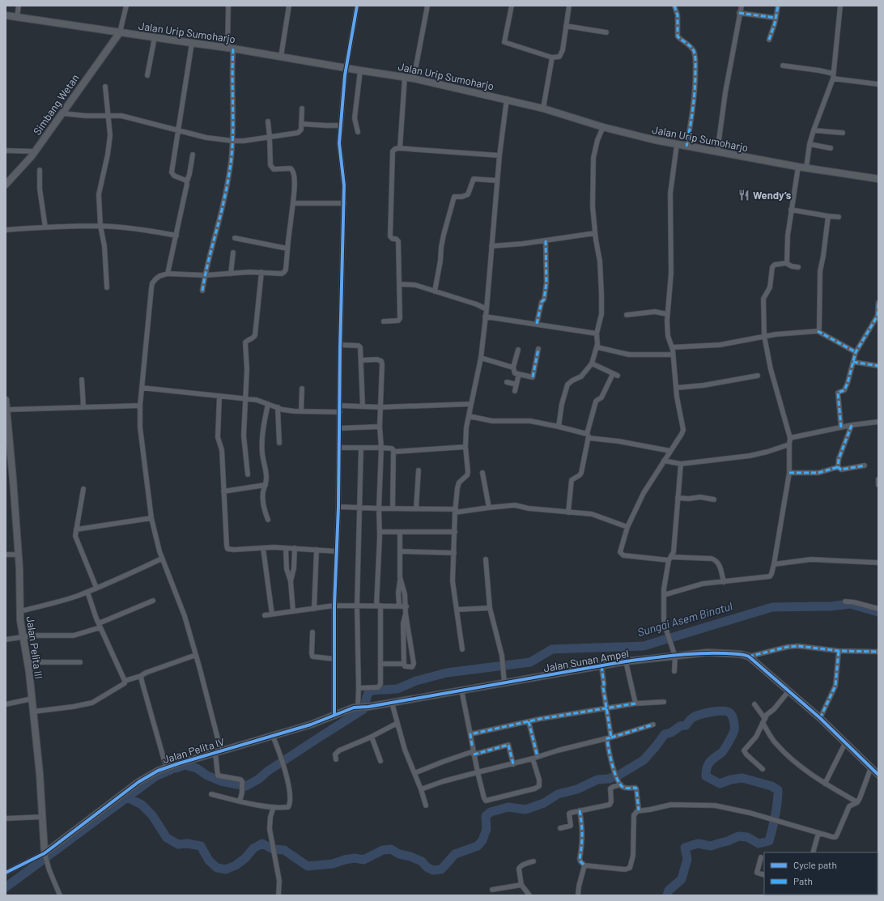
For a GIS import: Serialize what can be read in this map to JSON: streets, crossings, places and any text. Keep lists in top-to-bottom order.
{
  "streets": {
    "street": [
      "Jalan Urip Sumoharjo",
      "Simbang Wetan",
      "Jalan Pelita III",
      "Jalan Sunan Ampel",
      "Jalan Pelita IV"
    ]
  },
  "crossings": [
    ["Jalan Urip Sumoharjo", "Simbang Wetan"],
    ["Jalan Pelita III", "Jalan Pelita IV"],
    ["Jalan Sunan Ampel", "Jalan Pelita IV"]
  ],
  "water": ["Sungai Asem Binatul"],
  "places": {
    "restaurant": ["Wendy’s"]
  },
  "legend": ["Cycle path", "Path"]
}
